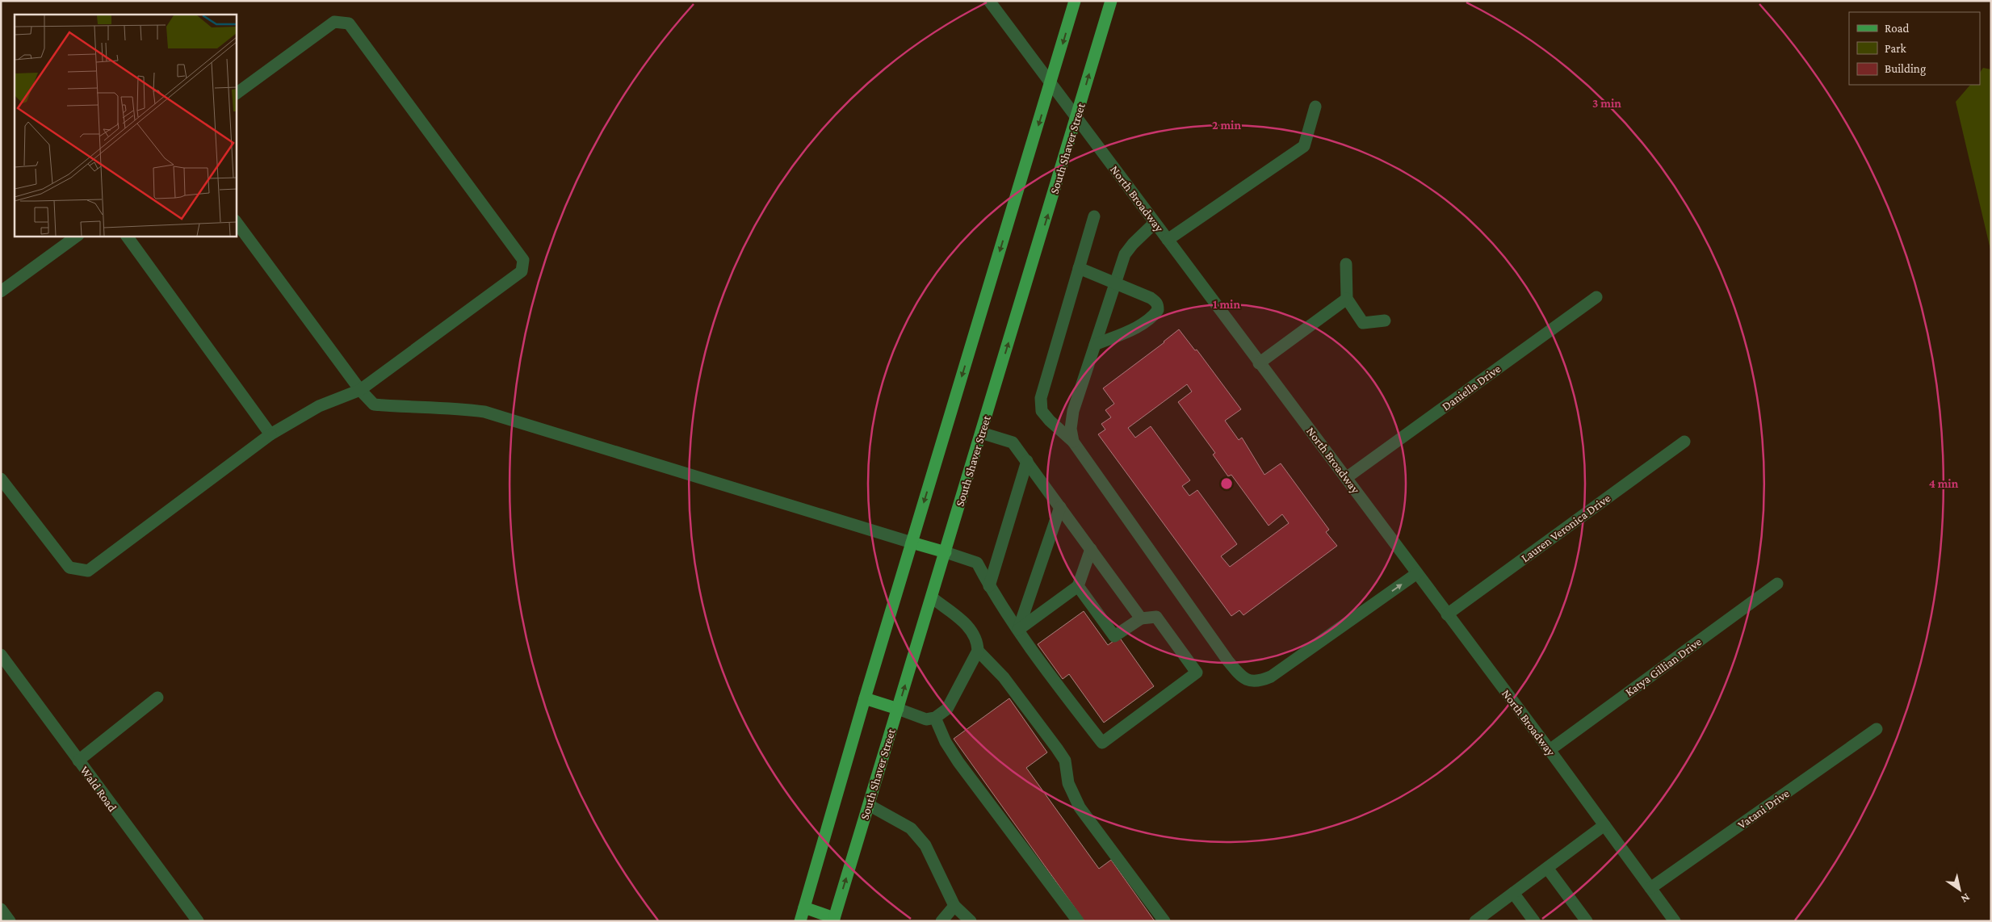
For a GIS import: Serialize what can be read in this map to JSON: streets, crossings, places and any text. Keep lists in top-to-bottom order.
{
  "streets": {
    "main road": ["South Shaver Street"],
    "street": [
      "North Broadway",
      "Daniella Drive",
      "Lauren Veronica Drive",
      "Katya Gillian Drive",
      "Wald Road",
      "Vatani Drive"
    ]
  },
  "crossings": [
    ["South Shaver Street", "North Broadway"],
    ["North Broadway", "Daniella Drive"],
    ["North Broadway", "Lauren Veronica Drive"],
    ["North Broadway", "Katya Gillian Drive"],
    ["North Broadway", "Vatani Drive"]
  ],
  "legend": ["Road", "Park", "Building"],
  "north": "bottom right",
  "rings": [
    "3 min",
    "2 min",
    "1 min",
    "4 min"
  ]
}
